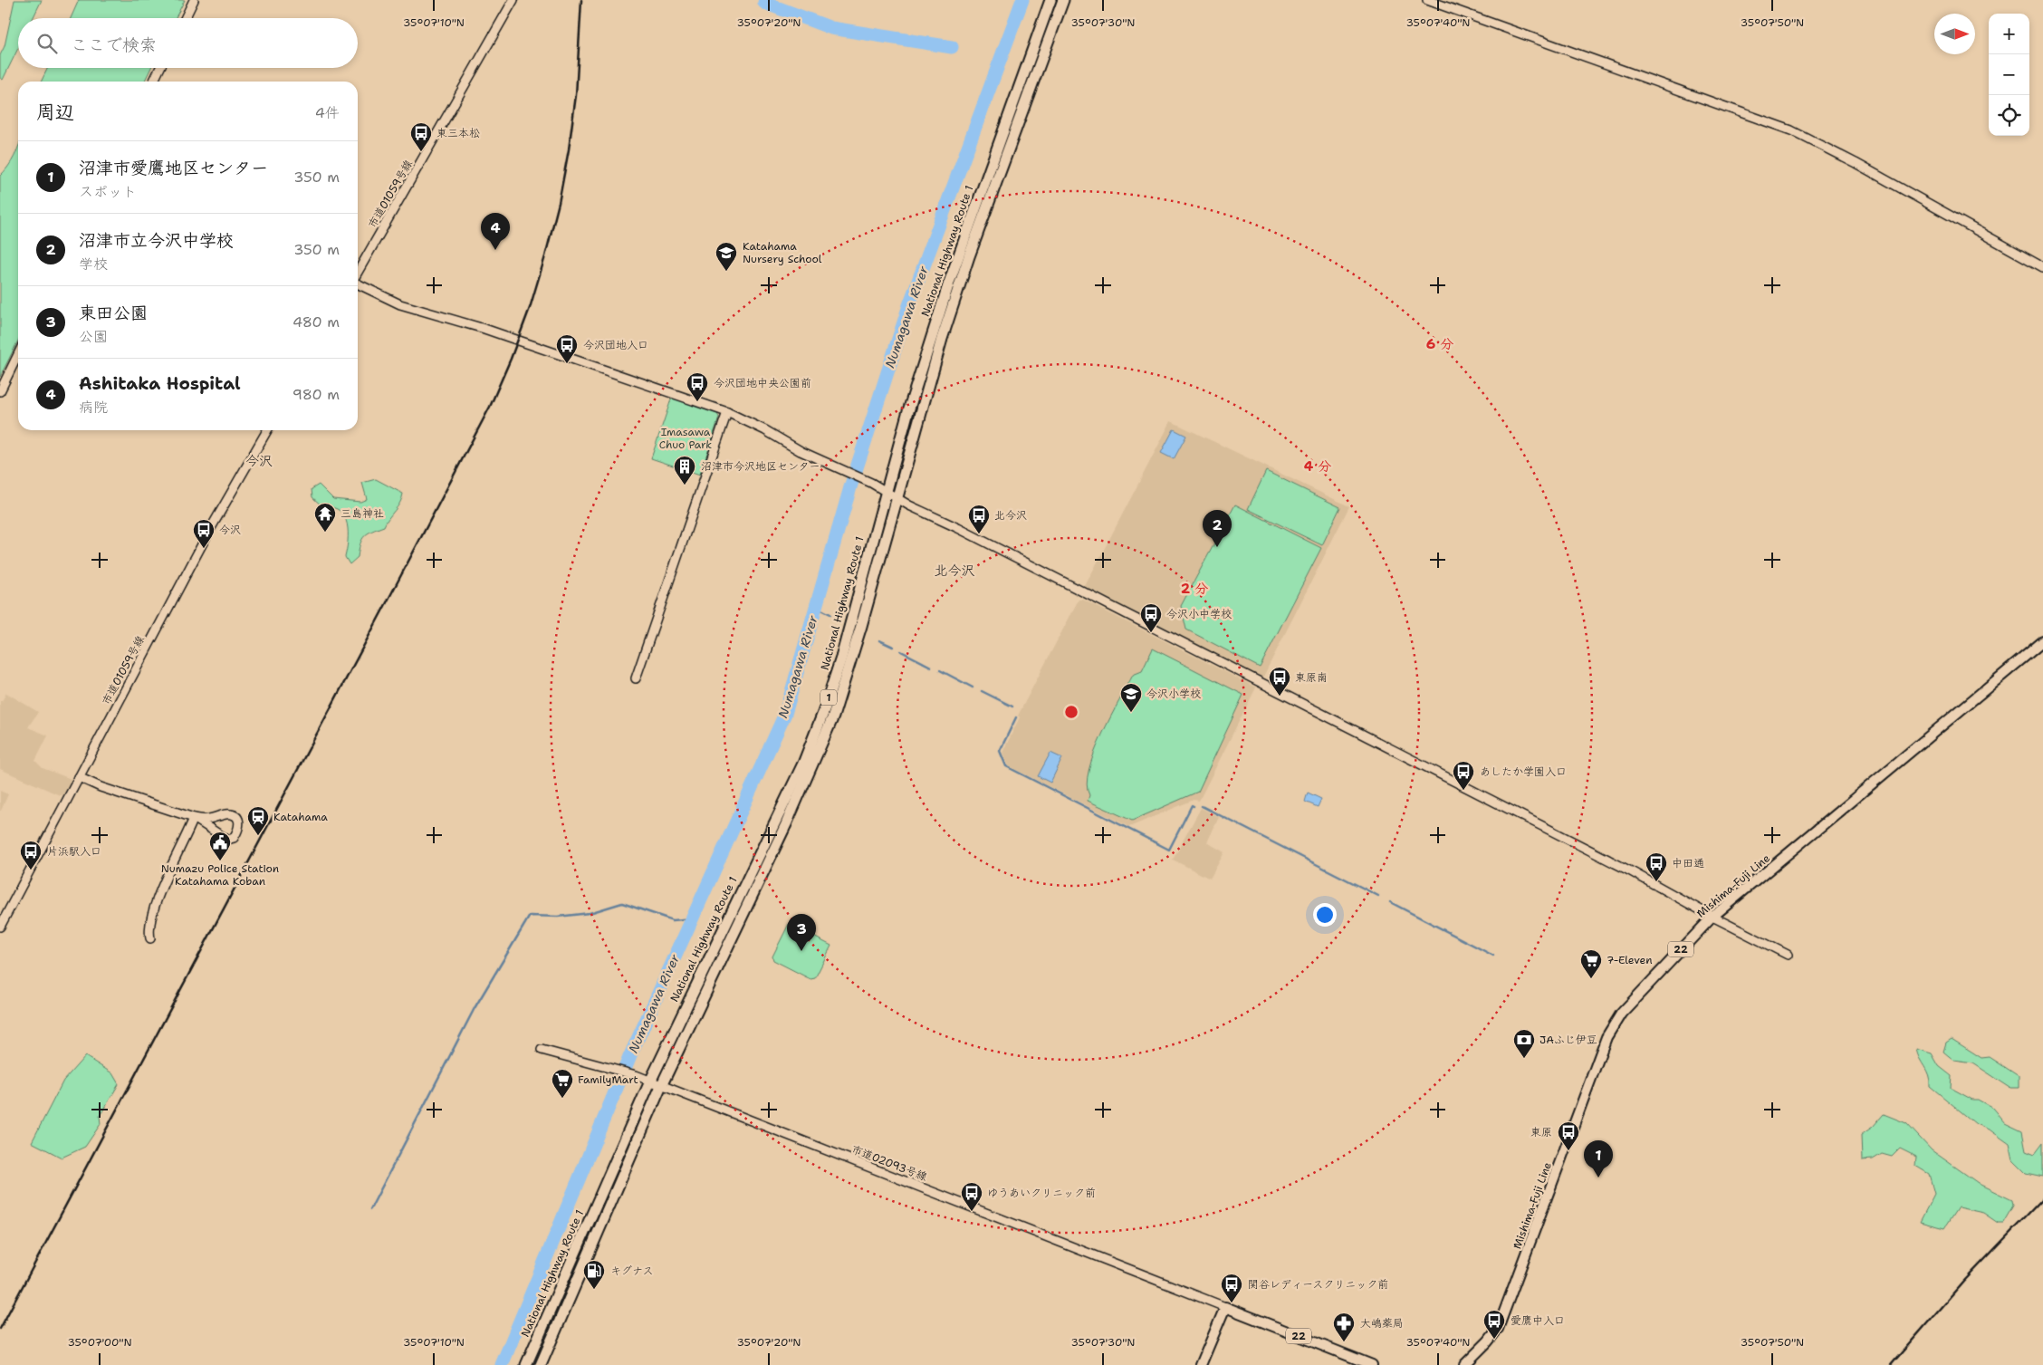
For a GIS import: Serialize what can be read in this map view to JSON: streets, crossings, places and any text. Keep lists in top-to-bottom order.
{
  "streets": {
    "highway": ["National Highway Route 1", "1"],
    "main road": ["Mishima-Fuji Line", "22"],
    "street": ["市道01059号線", "市道02093号線"]
  },
  "crossings": [
    ["National Highway Route 1", "市道02093号線"],
    ["22", "市道02093号線"]
  ],
  "districts": ["今沢", "北今沢"],
  "water": ["Numagawa River"],
  "parks": ["Imasawa Chuo Park"],
  "places": {
    "bus stop": [
      "東三本松",
      "今沢団地入口",
      "今沢団地中央公園前",
      "北今沢",
      "今沢",
      "今沢小中学校",
      "東原南",
      "あしたか学園入口",
      "片浜駅入口",
      "中田通",
      "東原",
      "ゆうあいクリニック前",
      "関谷レディースクリニック前",
      "愛鷹中入口"
    ],
    "school or university": ["Katahama Nursery School", "今沢小学校"],
    "building": ["沼津市今沢地区センター"],
    "temple": ["三島神社"],
    "station": ["Katahama"],
    "public building": ["Numazu Police Station Katahama Koban"],
    "supermarket": ["7-Eleven", "FamilyMart"],
    "bank": ["JAふじ伊豆"],
    "fuel station": ["キグナス"],
    "pharmacy": ["大嶋薬局"]
  },
  "north": "right",
  "page": {
    "map_buttons": ["+", "−"],
    "search": "ここで検索",
    "heading": ["周辺", "4件"],
    "list": [
      {
        "mark": "1",
        "name": "沼津市愛鷹地区センター",
        "note": "スポット",
        "value": "350 m"
      },
      {
        "mark": "2",
        "name": "沼津市立今沢中学校",
        "note": "学校",
        "value": "350 m"
      },
      {
        "mark": "3",
        "name": "東田公園",
        "note": "公園",
        "value": "480 m"
      },
      {
        "mark": "4",
        "name": "Ashitaka Hospital",
        "note": "病院",
        "value": "980 m"
      }
    ],
    "pins": [
      "4",
      "2",
      "3",
      "1"
    ]
  },
  "coordinates": [
    "35°07'10\"N",
    "35°07'20\"N",
    "35°07'30\"N",
    "35°07'40\"N",
    "35°07'50\"N",
    "35°07'00\"N"
  ],
  "rings": ["6 分", "4 分", "2 分"]
}
